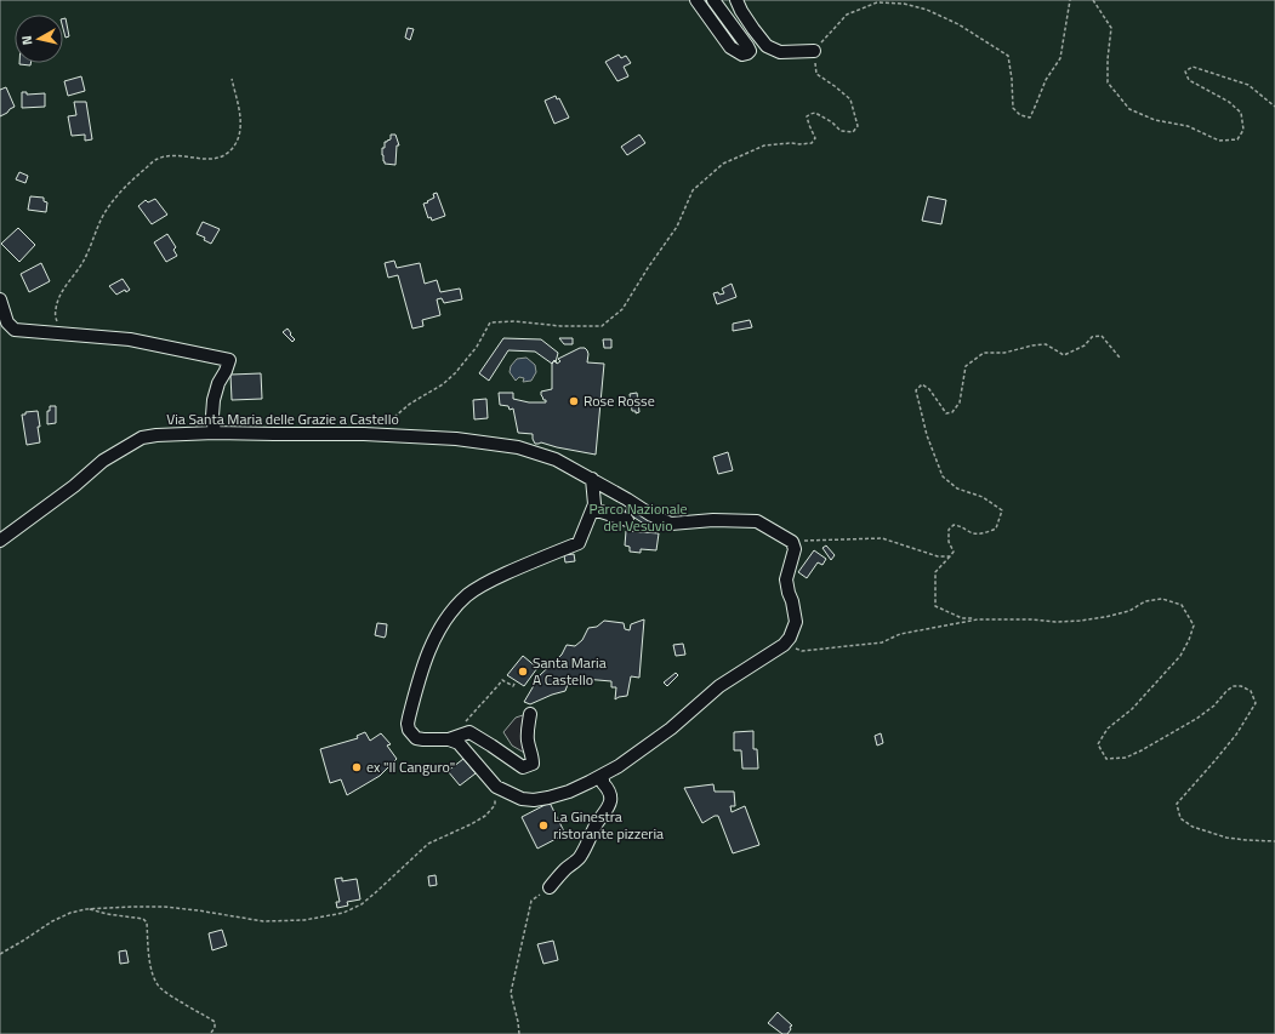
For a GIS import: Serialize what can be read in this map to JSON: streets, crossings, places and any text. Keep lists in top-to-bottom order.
{
  "streets": {
    "street": ["Via Santa Maria delle Grazie a Castello"]
  },
  "parks": ["Parco Nazionale del Vesuvio"],
  "places": [
    "Rose Rosse",
    "Santa Maria A Castello",
    "ex \"Il Canguro\"",
    "La Ginestra ristorante pizzeria"
  ],
  "north": "left"
}
